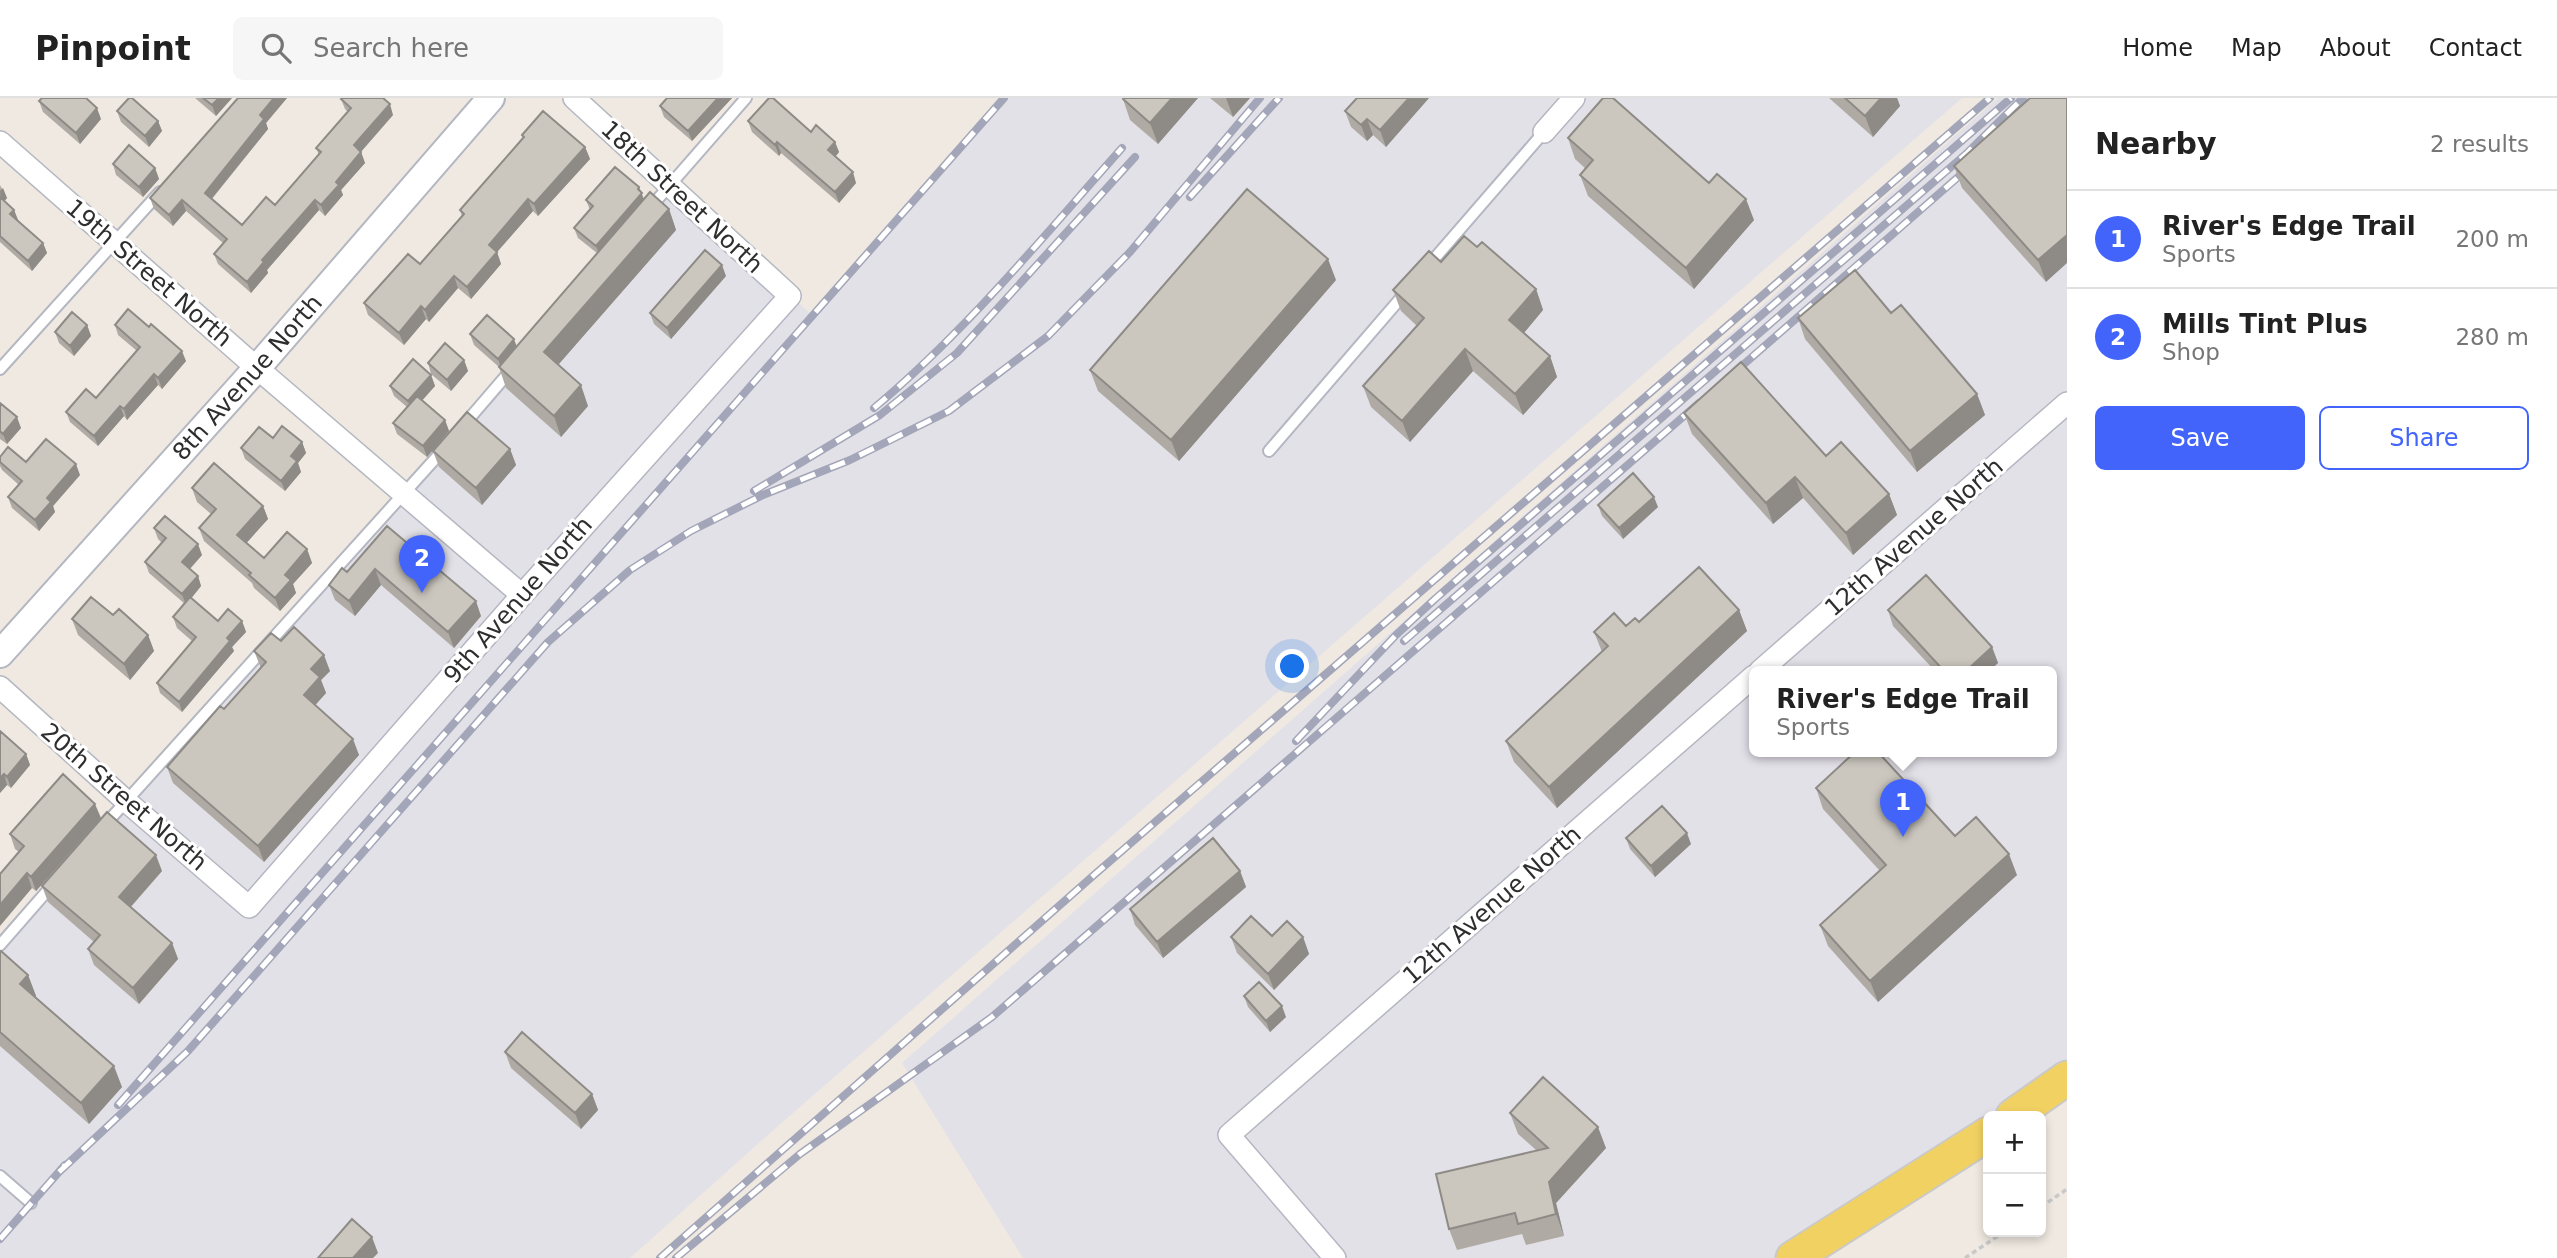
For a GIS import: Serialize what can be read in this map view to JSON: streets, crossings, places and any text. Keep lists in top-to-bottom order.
{
  "streets": {
    "street": [
      "18th Street North",
      "19th Street North",
      "8th Avenue North",
      "12th Avenue North",
      "9th Avenue North",
      "20th Street North"
    ]
  },
  "crossings": [
    ["18th Street North", "9th Avenue North"],
    ["19th Street North", "8th Avenue North"],
    ["19th Street North", "9th Avenue North"],
    ["9th Avenue North", "20th Street North"]
  ],
  "page": {
    "header": "Pinpoint",
    "search": "Search here",
    "nav": [
      "Home",
      "Map",
      "About",
      "Contact"
    ],
    "heading": ["Nearby", "2 results"],
    "list": [
      {
        "mark": "1",
        "name": "River's Edge Trail",
        "note": "Sports",
        "value": "200 m"
      },
      {
        "mark": "2",
        "name": "Mills Tint Plus",
        "note": "Shop",
        "value": "280 m"
      }
    ],
    "buttons": ["Save", "Share"],
    "pins": ["2", "1"],
    "popup": ["River's Edge Trail", "Sports"],
    "map_buttons": ["+", "−"]
  }
}
